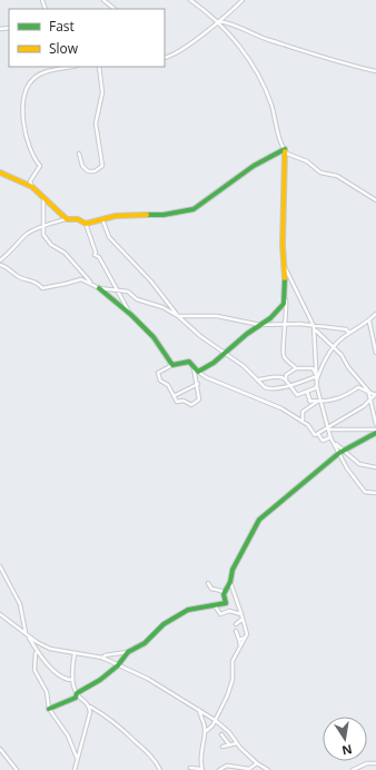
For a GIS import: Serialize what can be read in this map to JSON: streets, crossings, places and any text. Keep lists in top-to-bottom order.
{
  "legend": ["Fast", "Slow"],
  "north": "bottom"
}
